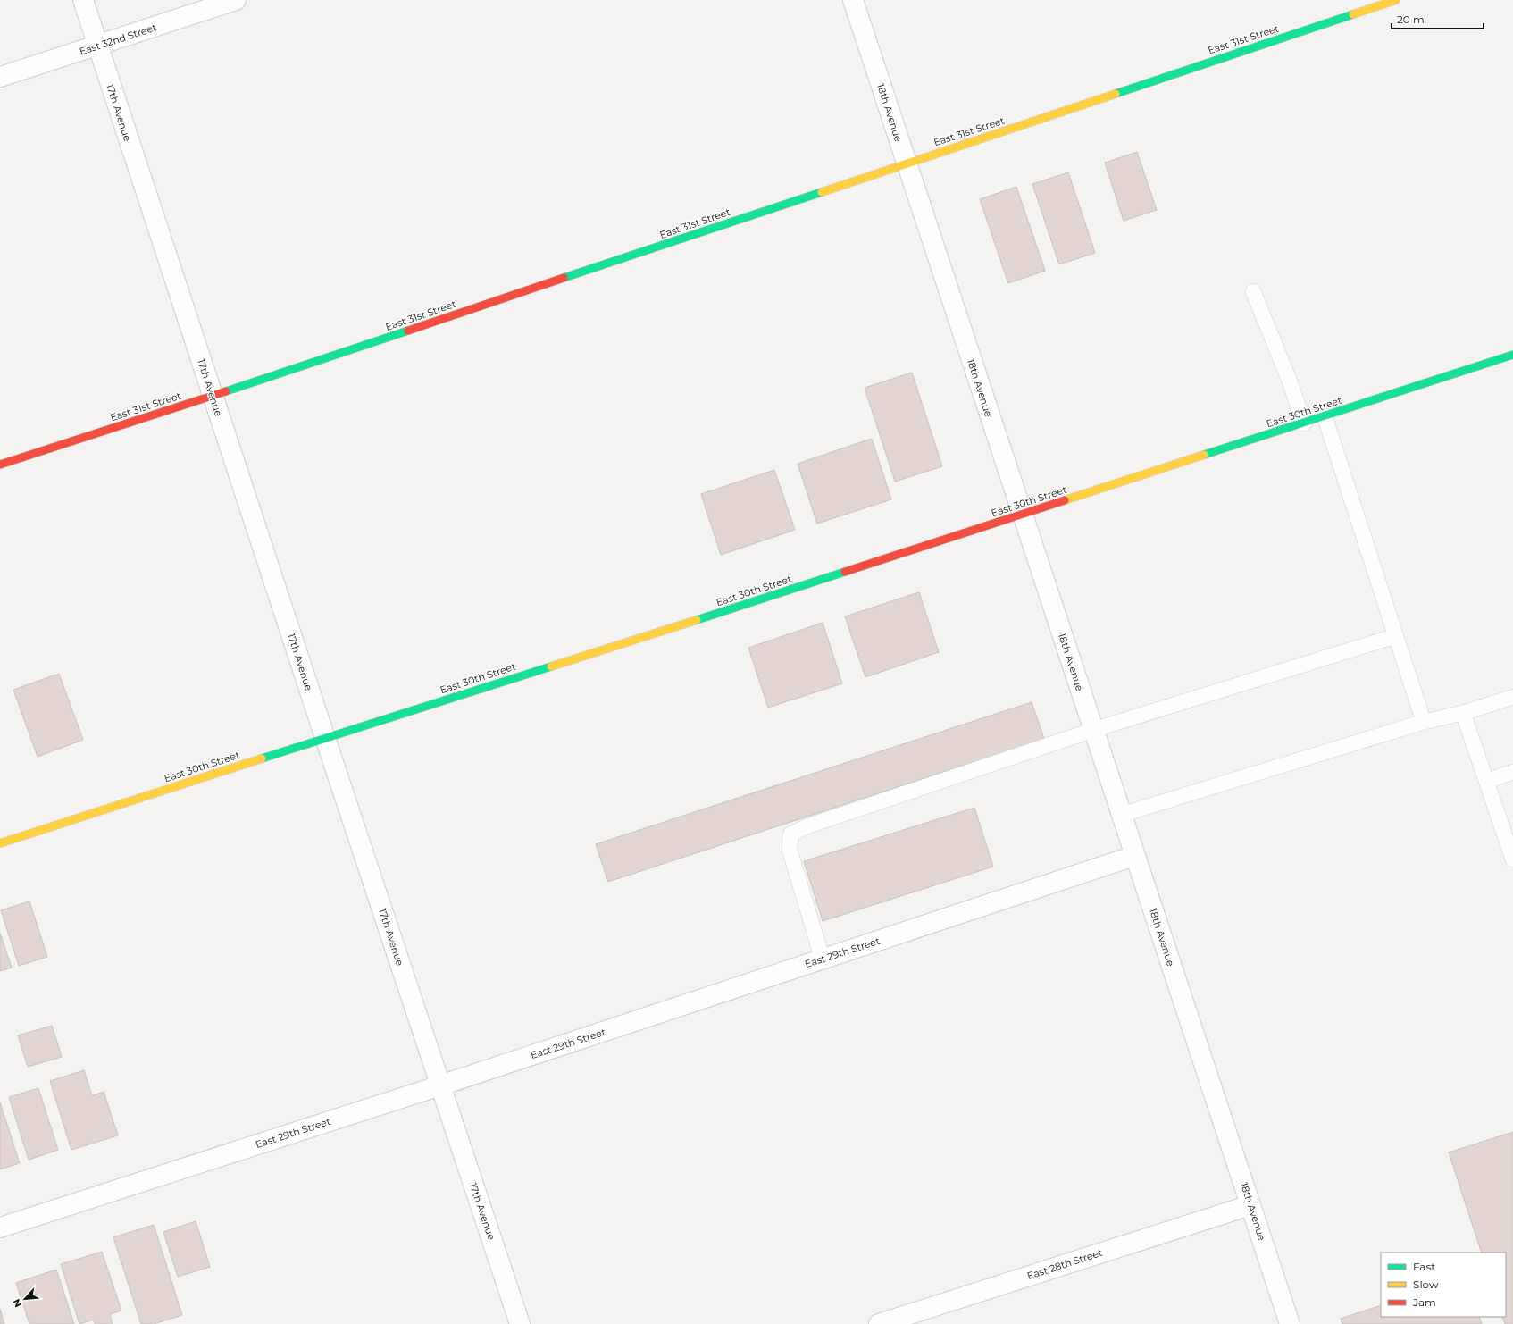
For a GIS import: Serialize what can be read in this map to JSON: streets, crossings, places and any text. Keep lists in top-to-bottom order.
{
  "streets": {
    "street": [
      "East 32nd Street",
      "East 31st Street",
      "17th Avenue",
      "18th Avenue",
      "East 30th Street",
      "East 29th Street",
      "East 28th Street"
    ]
  },
  "crossings": [
    ["East 32nd Street", "17th Avenue"],
    ["East 31st Street", "17th Avenue"],
    ["East 31st Street", "18th Avenue"],
    ["17th Avenue", "East 30th Street"],
    ["17th Avenue", "East 29th Street"],
    ["18th Avenue", "East 30th Street"],
    ["18th Avenue", "East 29th Street"],
    ["18th Avenue", "East 28th Street"]
  ],
  "legend": ["Fast", "Slow", "Jam"],
  "scale_bar": "20 m",
  "north": "bottom left"
}
